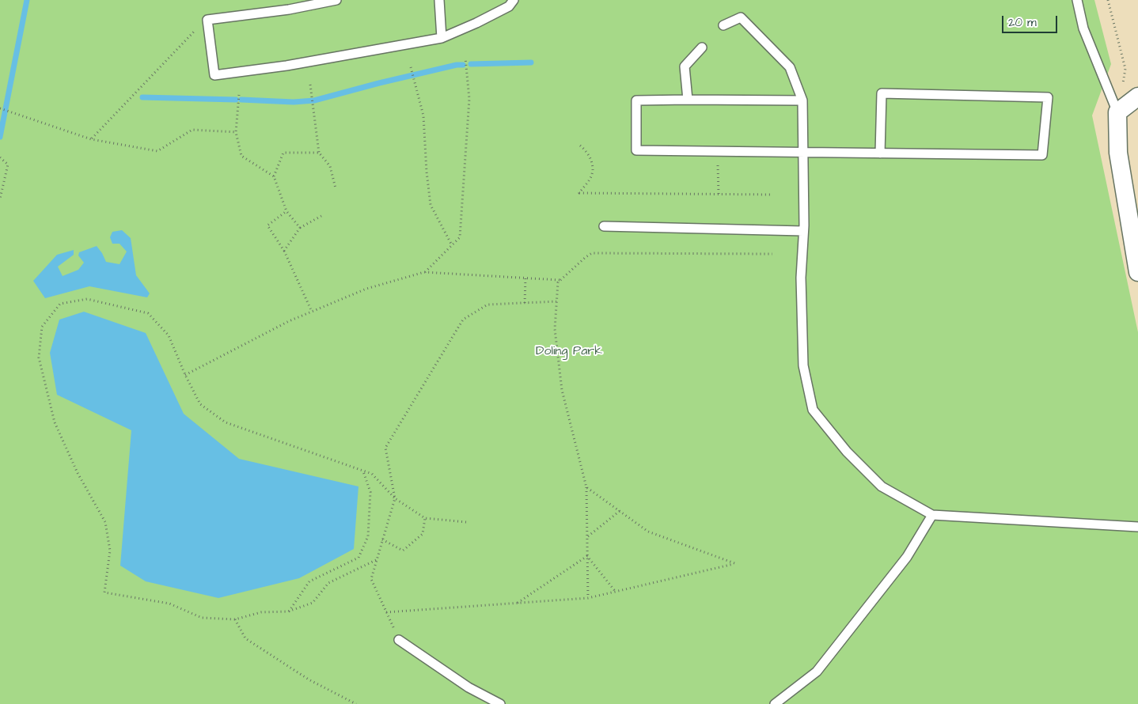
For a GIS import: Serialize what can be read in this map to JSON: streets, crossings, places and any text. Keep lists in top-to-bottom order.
{
  "parks": ["Doling Park"],
  "scale_bar": "20 m"
}
